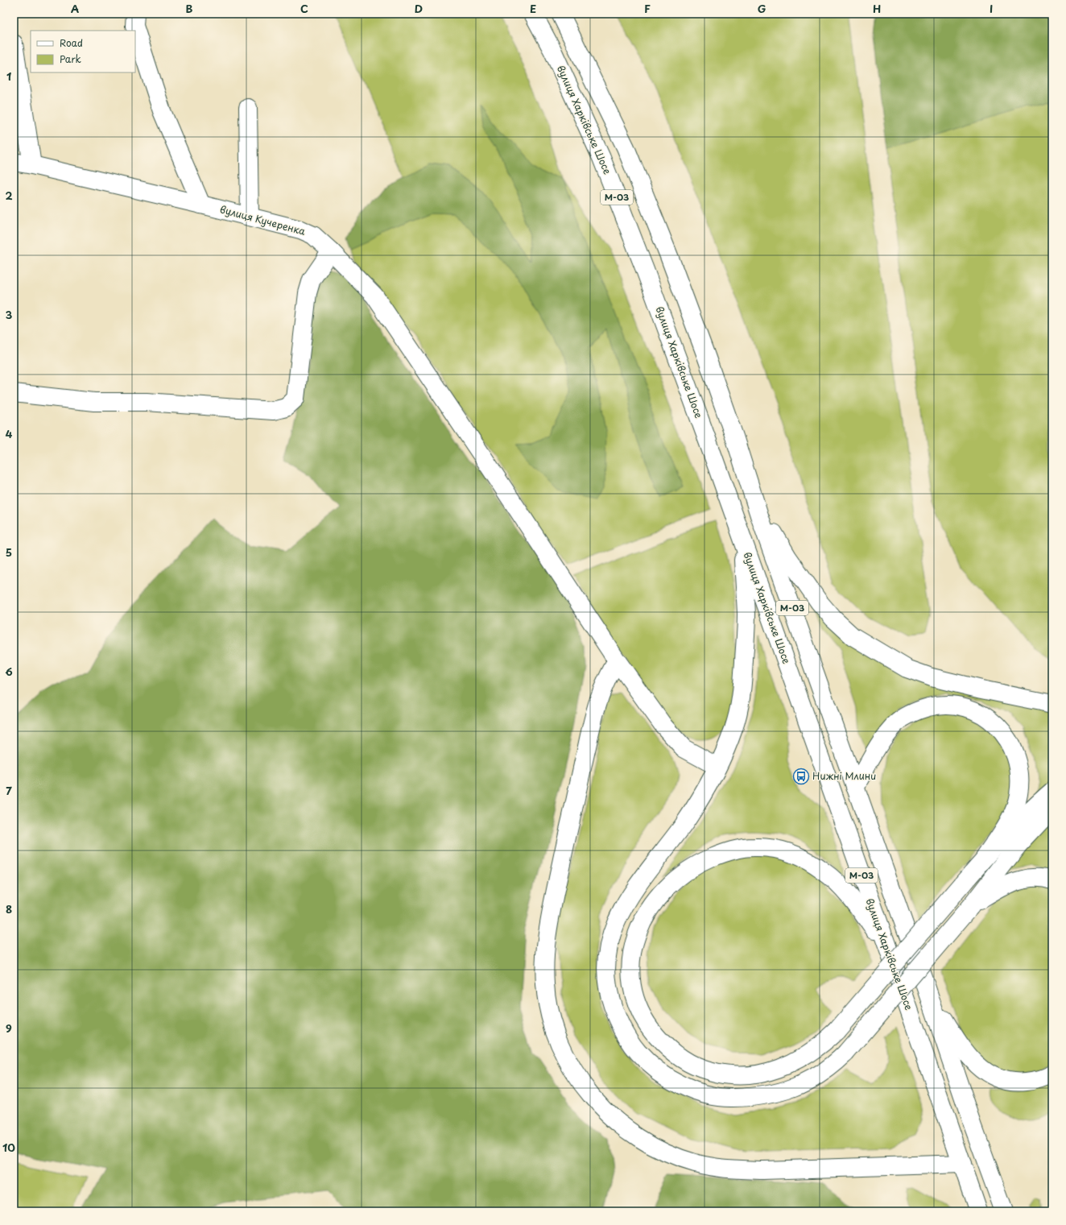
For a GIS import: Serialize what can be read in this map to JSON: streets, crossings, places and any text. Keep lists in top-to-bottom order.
{
  "streets": {
    "main road": ["вулиця Харківське Шосе", "М-03", "вулиця Кучеренка"]
  },
  "places": {
    "bus stop": ["Нижні Млини"]
  },
  "legend": ["Road", "Park"],
  "grid": {
    "columns": [
      "A",
      "B",
      "C",
      "D",
      "E",
      "F",
      "G",
      "H",
      "I"
    ],
    "rows": [
      "1",
      "2",
      "3",
      "4",
      "5",
      "6",
      "7",
      "8",
      "9",
      "10"
    ]
  }
}
